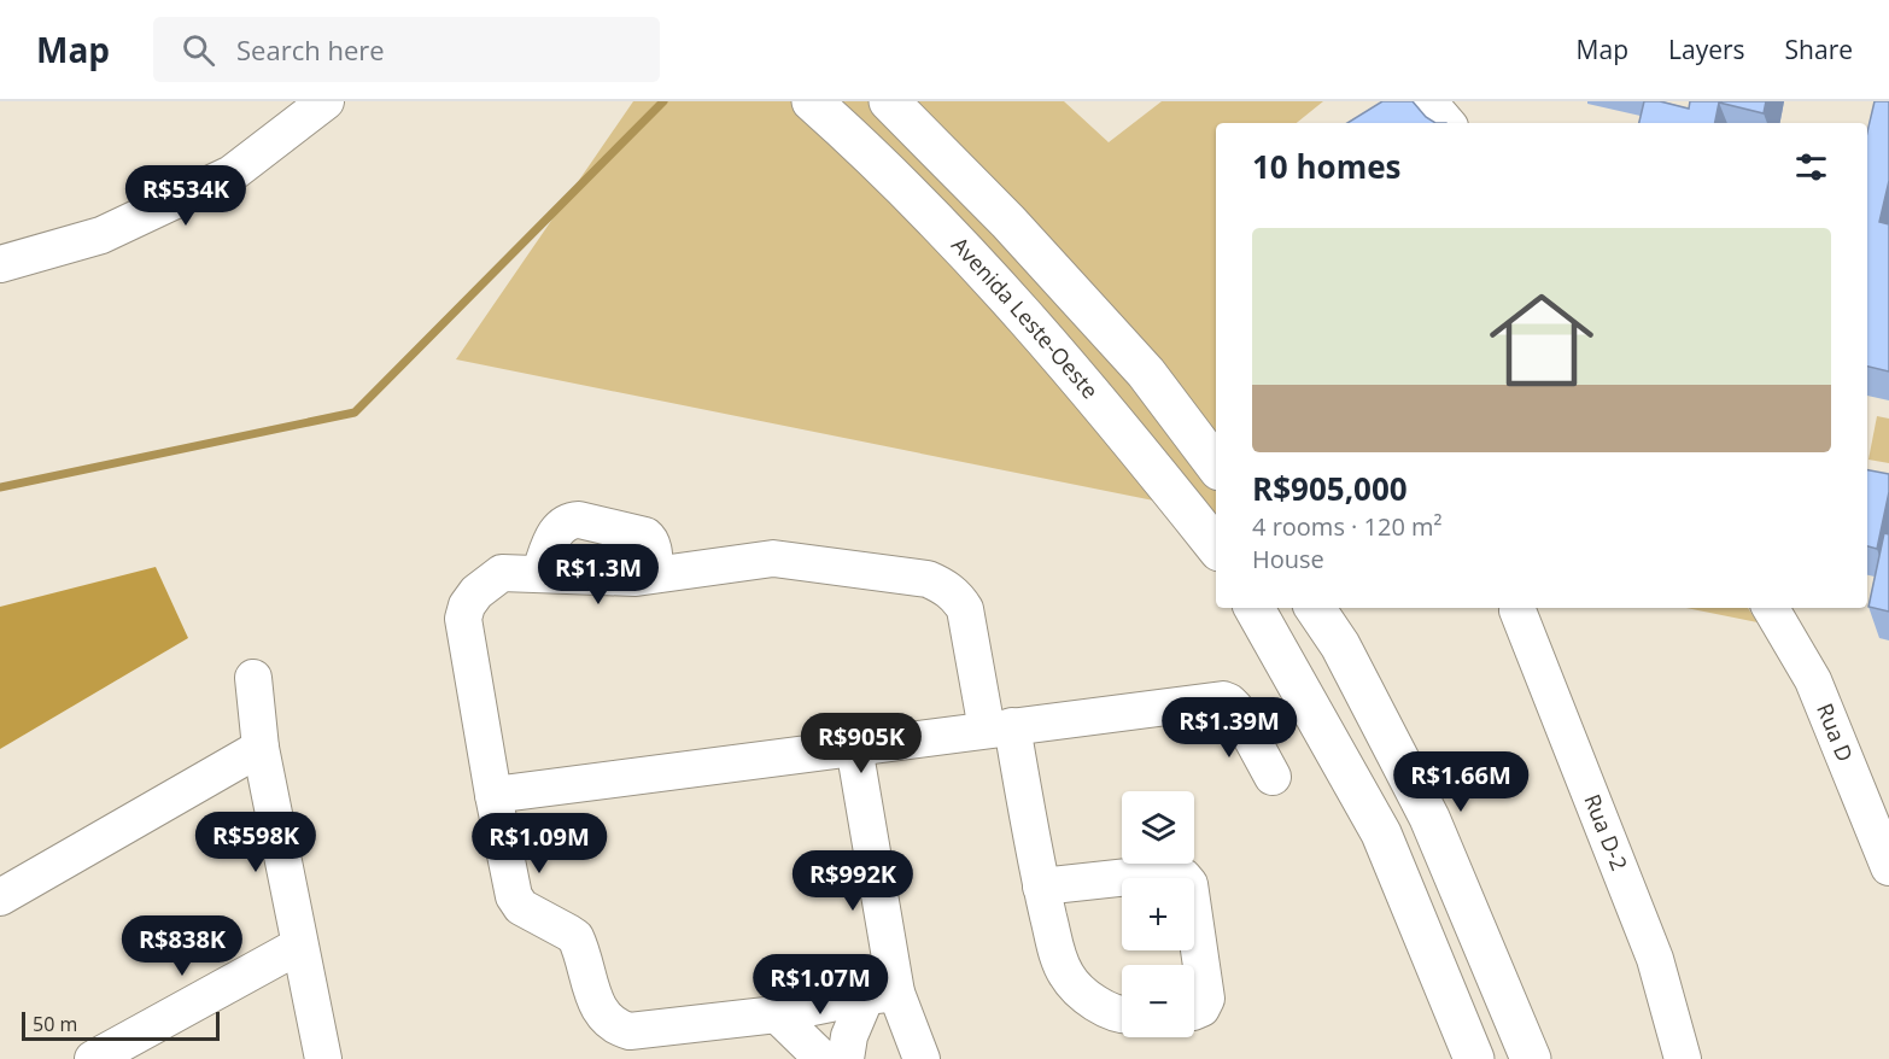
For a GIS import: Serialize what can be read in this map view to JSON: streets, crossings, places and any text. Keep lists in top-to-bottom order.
{
  "streets": {
    "main road": ["Avenida Leste-Oeste"],
    "street": ["Rua D", "Rua D-2"]
  },
  "scale_bar": "50 m",
  "page": {
    "header": "Map",
    "search": "Search here",
    "nav": ["Map", "Layers", "Share"],
    "heading": "10 homes",
    "price": [
      "R$534K",
      "R$1.3M",
      "R$1.39M",
      "R$905K",
      "R$1.66M",
      "R$598K",
      "R$1.09M",
      "R$992K",
      "R$838K",
      "R$1.07M"
    ],
    "list": [
      {
        "name": "R$905,000",
        "note": "4 rooms · 120 m² · House"
      }
    ],
    "map_buttons": ["+", "−"],
    "scale": "50 m"
  }
}
